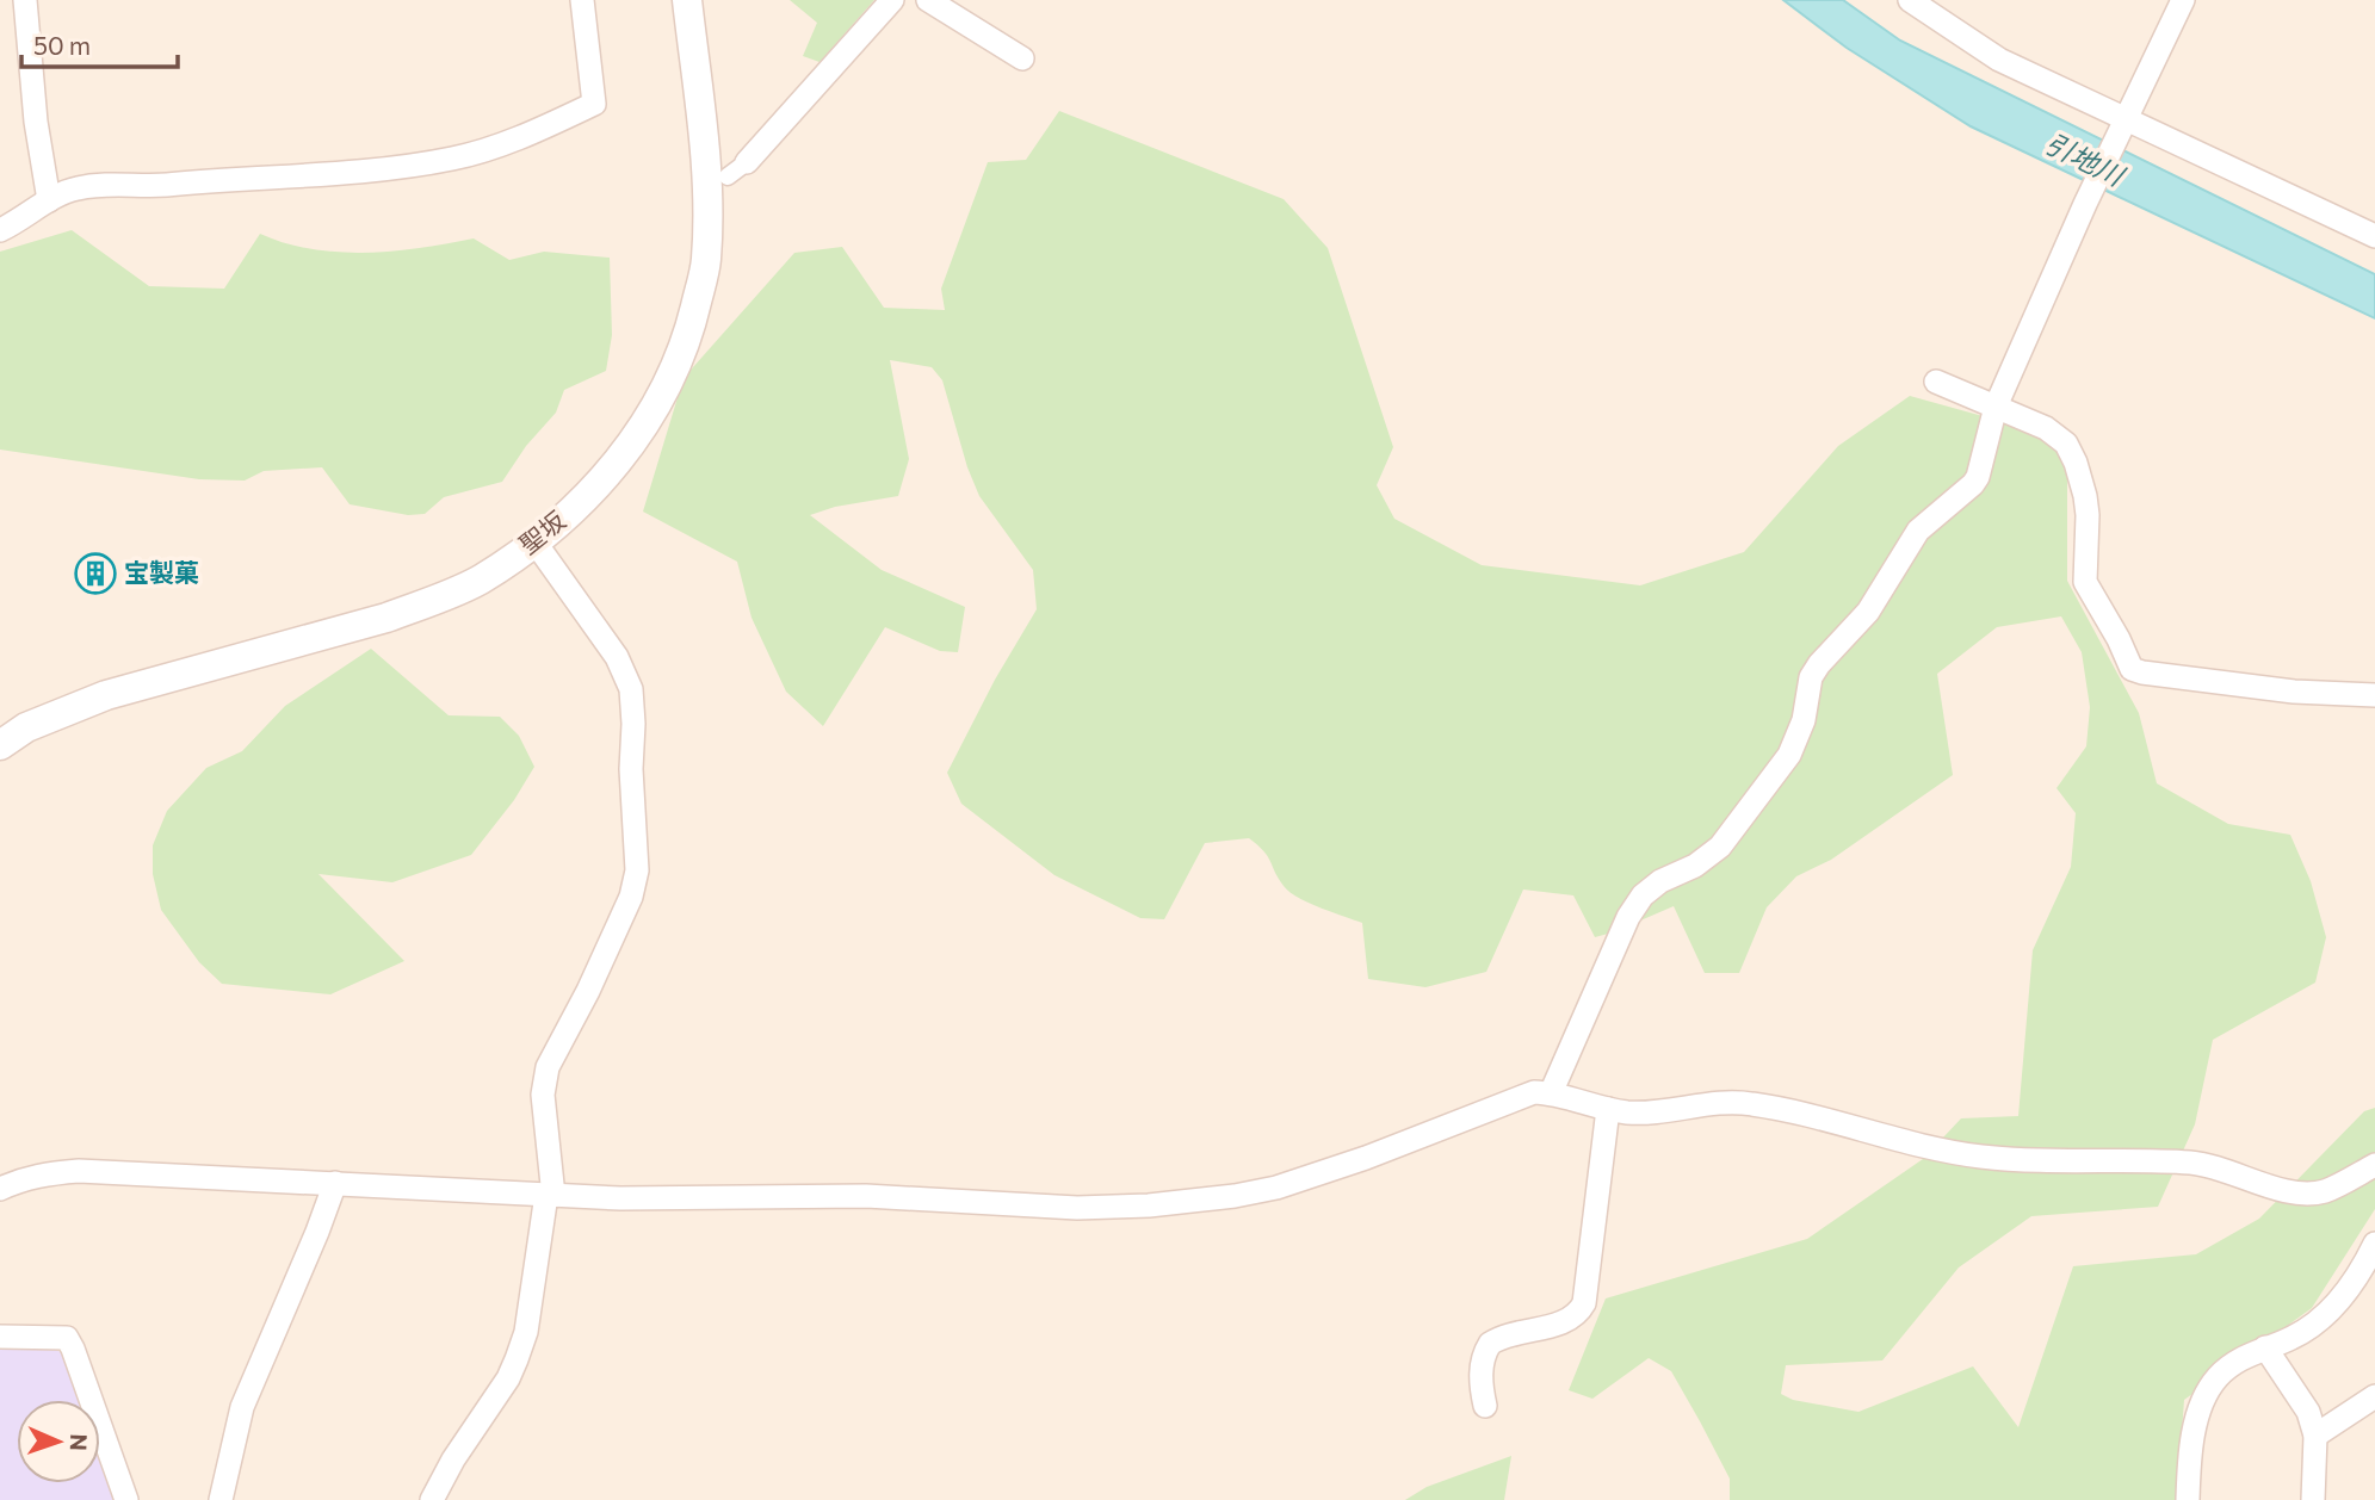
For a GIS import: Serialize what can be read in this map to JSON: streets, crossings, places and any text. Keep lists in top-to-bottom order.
{
  "streets": {
    "street": ["聖坂"]
  },
  "water": ["引地川"],
  "places": {
    "building": ["宝製菓"]
  },
  "scale_bar": "50 m",
  "north": "right"
}
